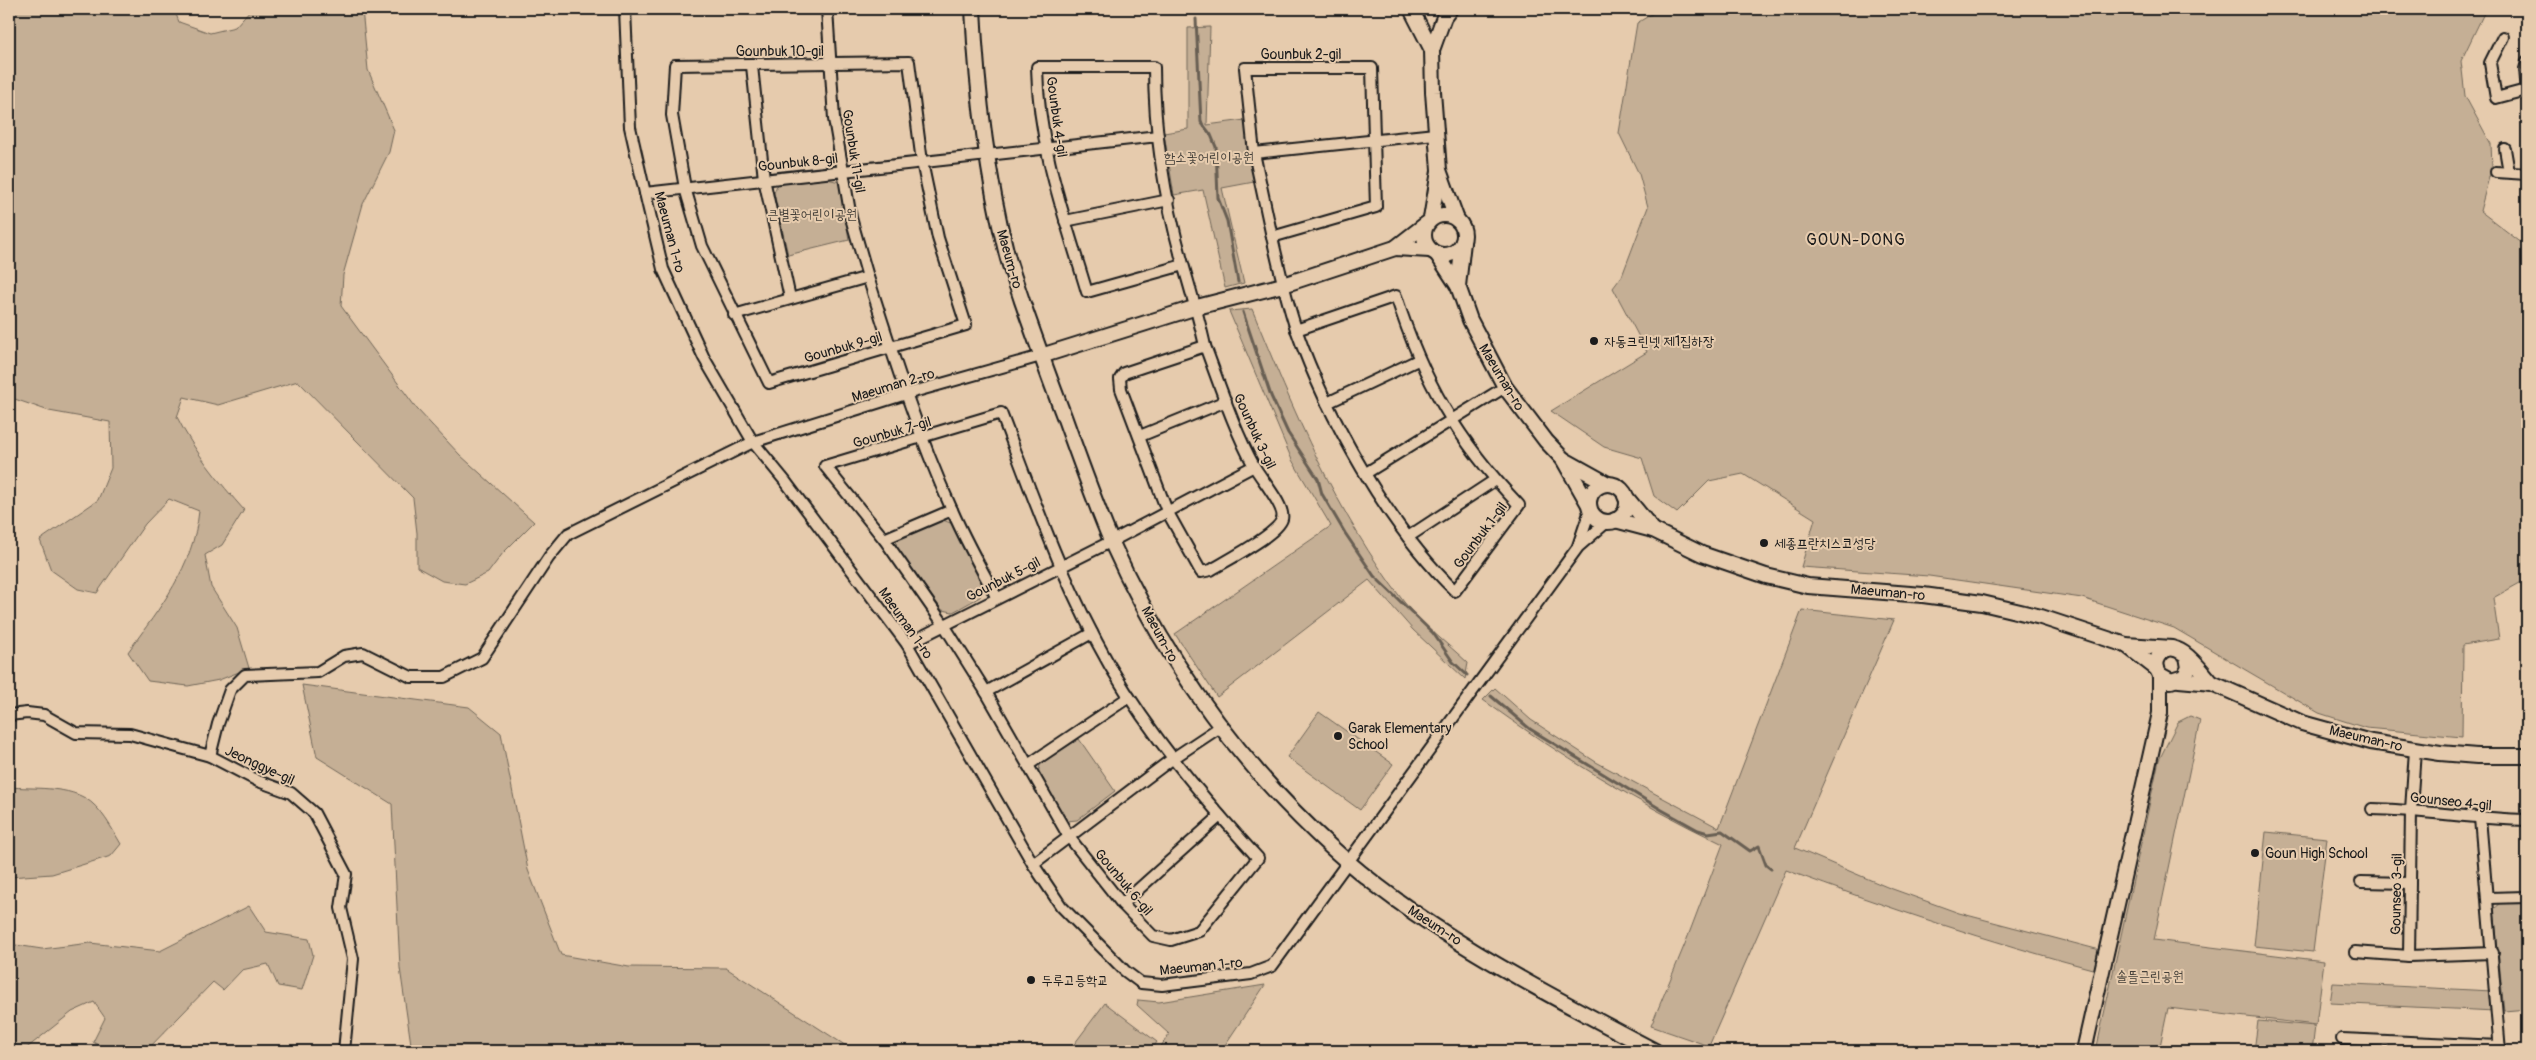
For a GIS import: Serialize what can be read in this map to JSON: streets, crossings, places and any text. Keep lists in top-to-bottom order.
{
  "streets": {
    "street": [
      "Gounbuk 10-gil",
      "Gounbuk 2-gil",
      "Gounbuk 4-gil",
      "Gounbuk 11-gil",
      "Gounbuk 8-gil",
      "Maeuman 1-ro",
      "Maeum-ro",
      "Gounbuk 9-gil",
      "Maeuman-ro",
      "Maeuman 2-ro",
      "Gounbuk 3-gil",
      "Gounbuk 7-gil",
      "Gounbuk 1-gil",
      "Gounbuk 5-gil",
      "Jeonggye-gil",
      "Gounseo 4-gil",
      "Gounbuk 6-gil",
      "Gounseo 3-gil"
    ]
  },
  "crossings": [
    ["Gounbuk 10-gil", "Gounbuk 11-gil"],
    ["Gounbuk 10-gil", "Gounbuk 8-gil"],
    ["Gounbuk 10-gil", "Gounbuk 9-gil"],
    ["Gounbuk 2-gil", "Gounbuk 1-gil"],
    ["Gounbuk 4-gil", "Gounbuk 8-gil"],
    ["Gounbuk 4-gil", "Gounbuk 3-gil"],
    ["Gounbuk 11-gil", "Gounbuk 8-gil"],
    ["Gounbuk 11-gil", "Gounbuk 9-gil"],
    ["Gounbuk 11-gil", "Maeuman 2-ro"],
    ["Gounbuk 11-gil", "Gounbuk 7-gil"],
    ["Gounbuk 11-gil", "Gounbuk 5-gil"],
    ["Gounbuk 8-gil", "Maeuman 1-ro"],
    ["Gounbuk 8-gil", "Maeum-ro"],
    ["Gounbuk 8-gil", "Gounbuk 9-gil"],
    ["Maeuman 1-ro", "Maeum-ro"],
    ["Maeuman 1-ro", "Maeuman 2-ro"],
    ["Maeuman 1-ro", "Gounbuk 5-gil"],
    ["Maeum-ro", "Maeuman 2-ro"],
    ["Maeum-ro", "Gounbuk 5-gil"],
    ["Maeuman-ro", "Gounseo 3-gil"],
    ["Maeuman 2-ro", "Jeonggye-gil"],
    ["Gounbuk 3-gil", "Gounbuk 5-gil"],
    ["Gounbuk 7-gil", "Gounbuk 5-gil"],
    ["Gounbuk 7-gil", "Gounbuk 6-gil"],
    ["Gounbuk 5-gil", "Gounbuk 6-gil"],
    ["Gounseo 4-gil", "Gounseo 3-gil"]
  ],
  "districts": ["GOUN-DONG"],
  "parks": ["함소꽃어린이공원", "큰별꽃어린이공원", "솔뜰근린공원"],
  "places": [
    "자동크린넷 제1집하장",
    "세종프란치스코성당",
    "Garak Elementary School",
    "Goun High School",
    "두루고등학교"
  ]
}
